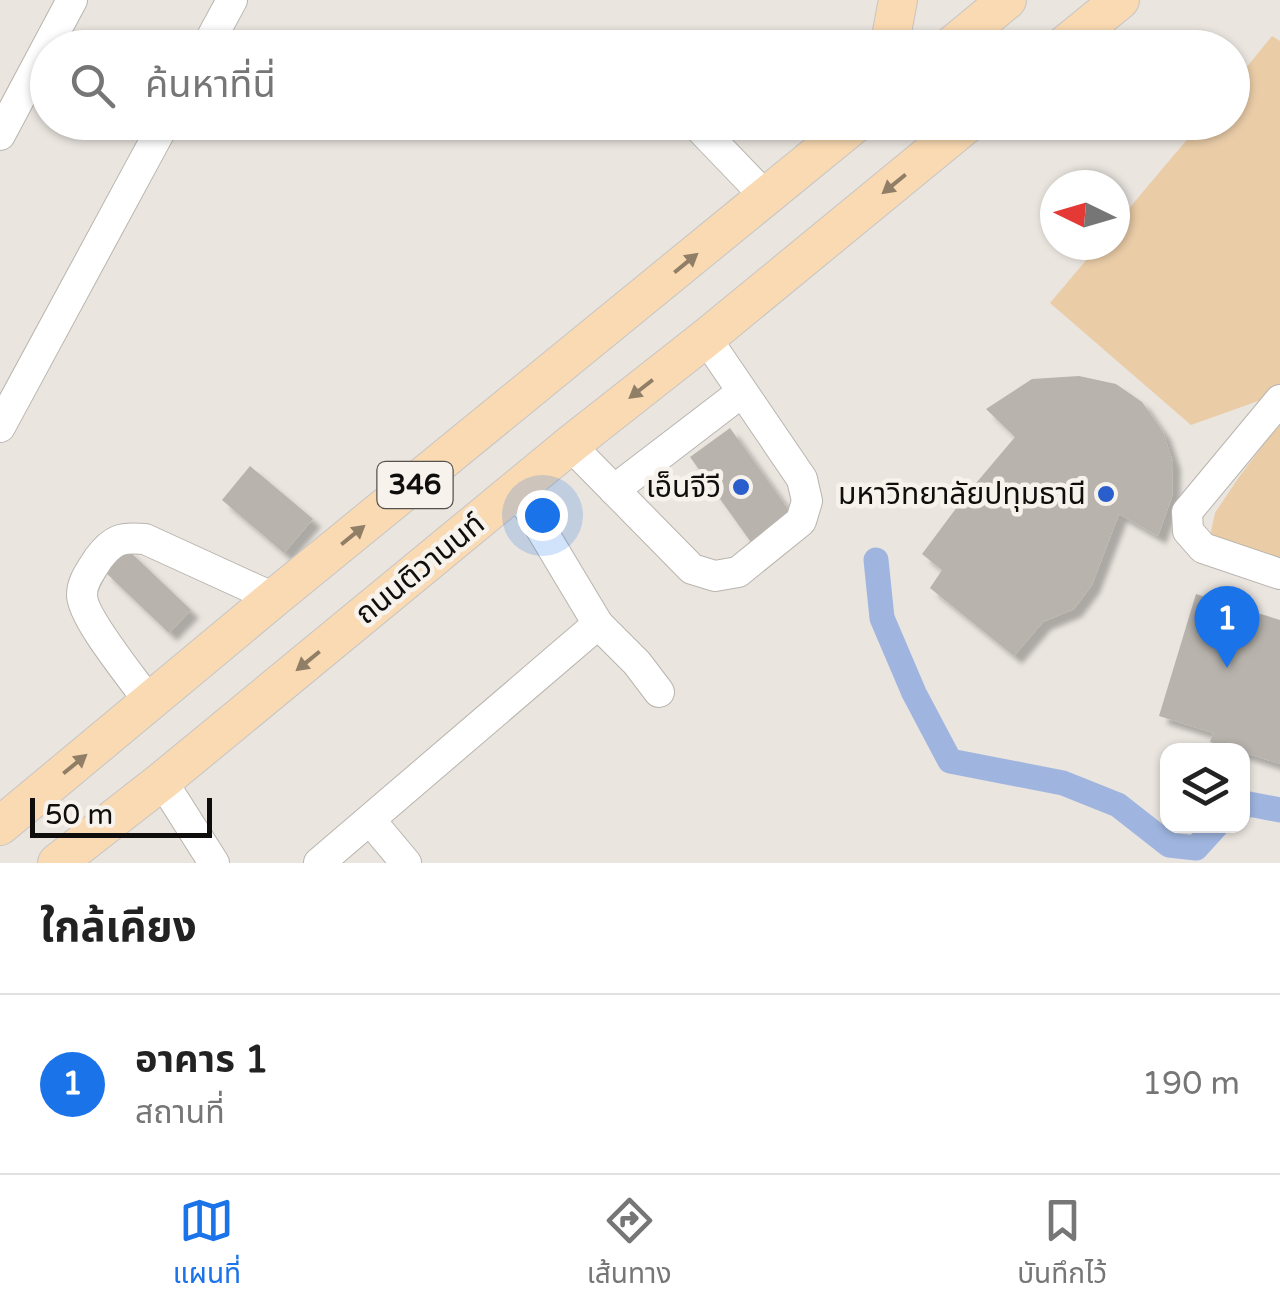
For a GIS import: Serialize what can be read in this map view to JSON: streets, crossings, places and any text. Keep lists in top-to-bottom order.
{
  "streets": {
    "main road": ["346", "ถนนติวานนท์"]
  },
  "places": ["เอ็นจีวี", "มหาวิทยาลัยปทุมธานี"],
  "scale_bar": "50 m",
  "north": "left",
  "page": {
    "search": "ค้นหาที่นี่",
    "pins": "1",
    "scale": "50 m",
    "heading": "ใกล้เคียง",
    "list": [
      {
        "mark": "1",
        "name": "อาคาร 1",
        "note": "สถานที่",
        "value": "190 m"
      }
    ],
    "nav": ["แผนที่", "เส้นทาง", "บันทึกไว้"]
  }
}
